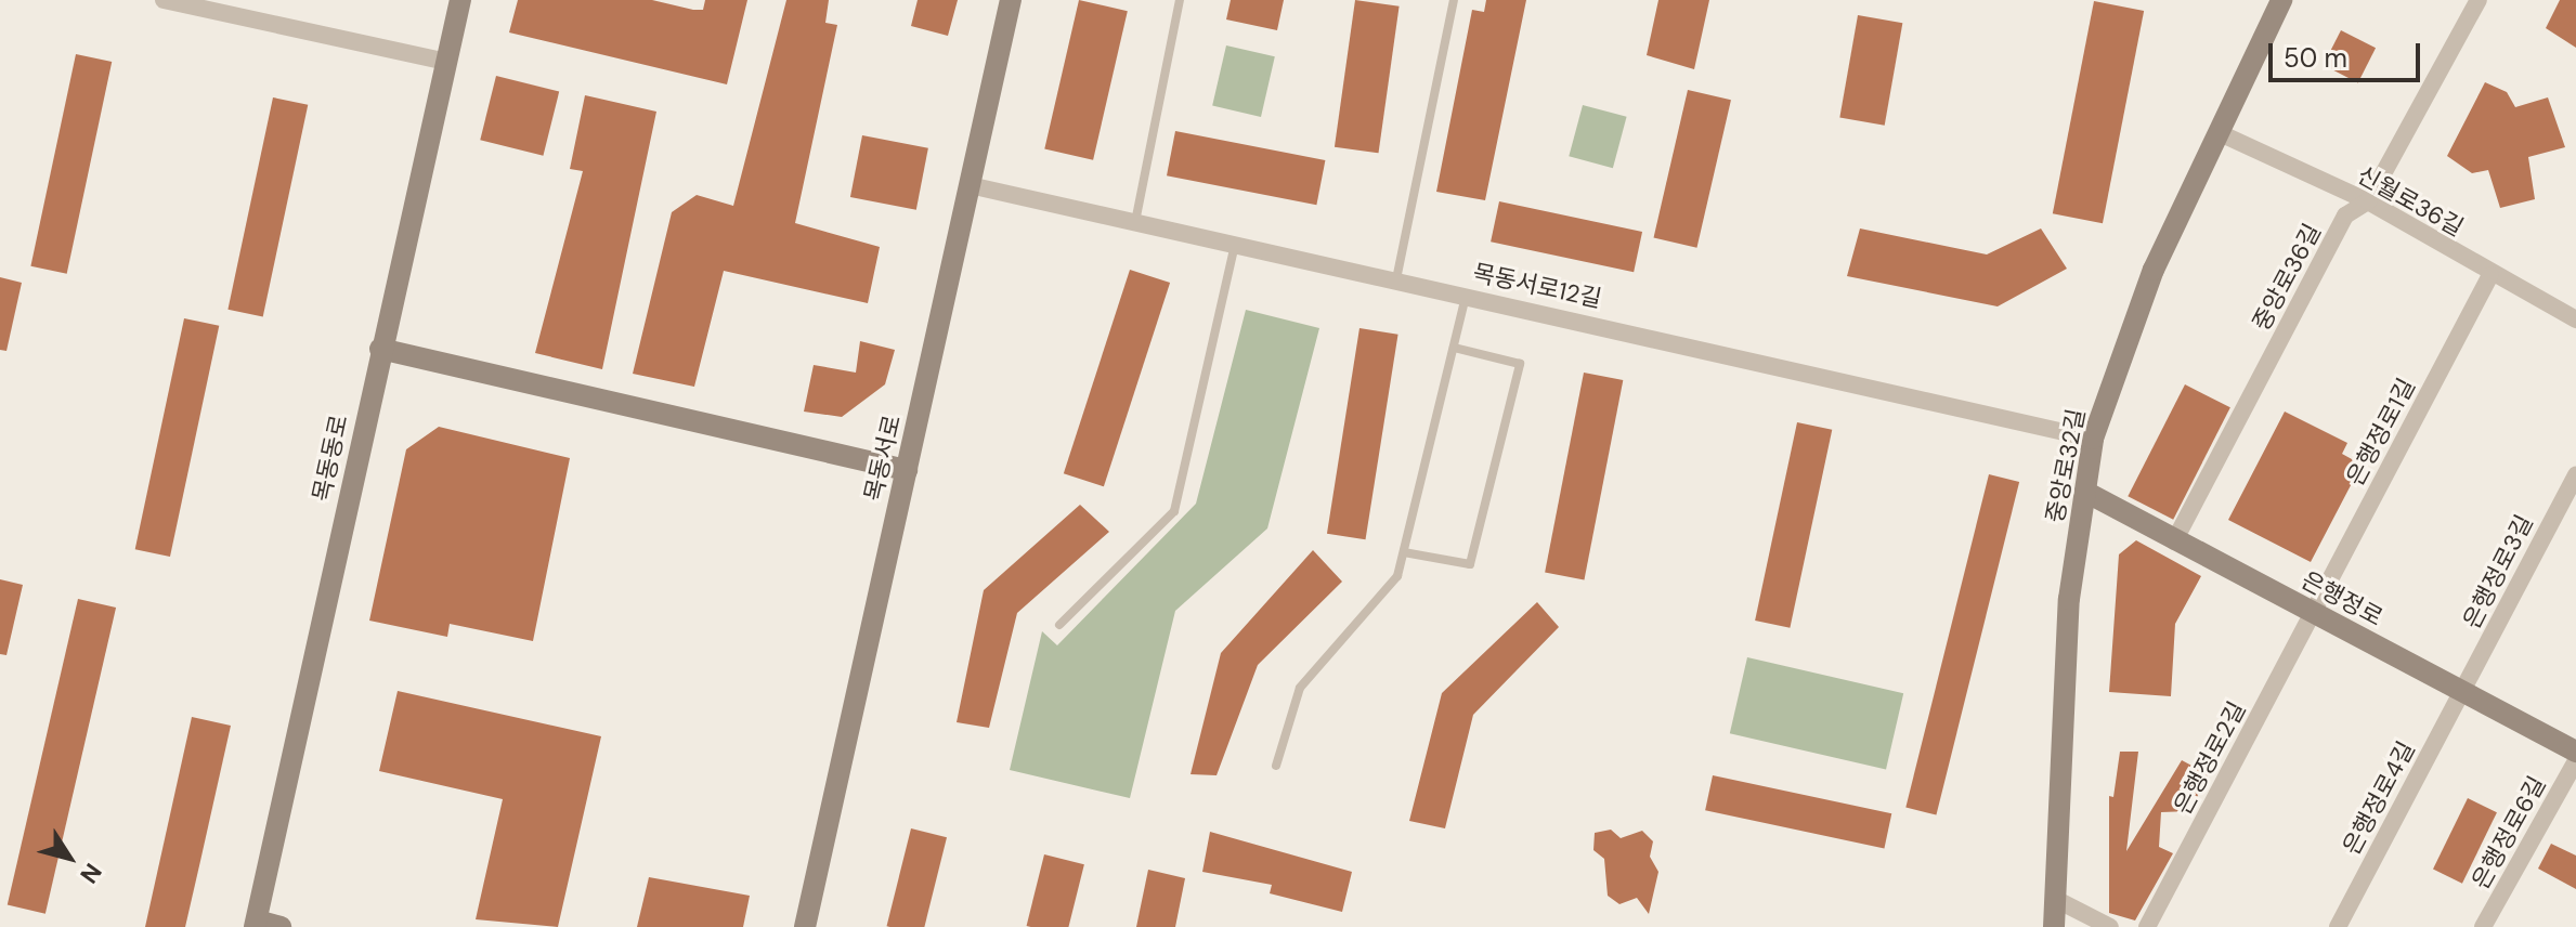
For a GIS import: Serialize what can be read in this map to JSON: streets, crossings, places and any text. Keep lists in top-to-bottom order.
{
  "streets": {
    "street": [
      "신월로36길",
      "중앙로36길",
      "목동서로12길",
      "은행정로1길",
      "목동동로",
      "목동서로",
      "중앙로32길",
      "은행정로3길",
      "은행정로",
      "은행정로2길",
      "은행정로4길",
      "은행정로6길"
    ]
  },
  "crossings": [
    ["신월로36길", "중앙로36길"],
    ["신월로36길", "은행정로1길"],
    ["신월로36길", "중앙로32길"],
    ["중앙로36길", "은행정로"],
    ["목동서로12길", "목동서로"],
    ["목동서로12길", "중앙로32길"],
    ["은행정로1길", "은행정로"],
    ["은행정로1길", "은행정로2길"],
    ["중앙로32길", "은행정로"],
    ["은행정로3길", "은행정로"],
    ["은행정로3길", "은행정로4길"],
    ["은행정로", "은행정로2길"],
    ["은행정로", "은행정로4길"]
  ],
  "scale_bar": "50 m",
  "north": "bottom right"
}
